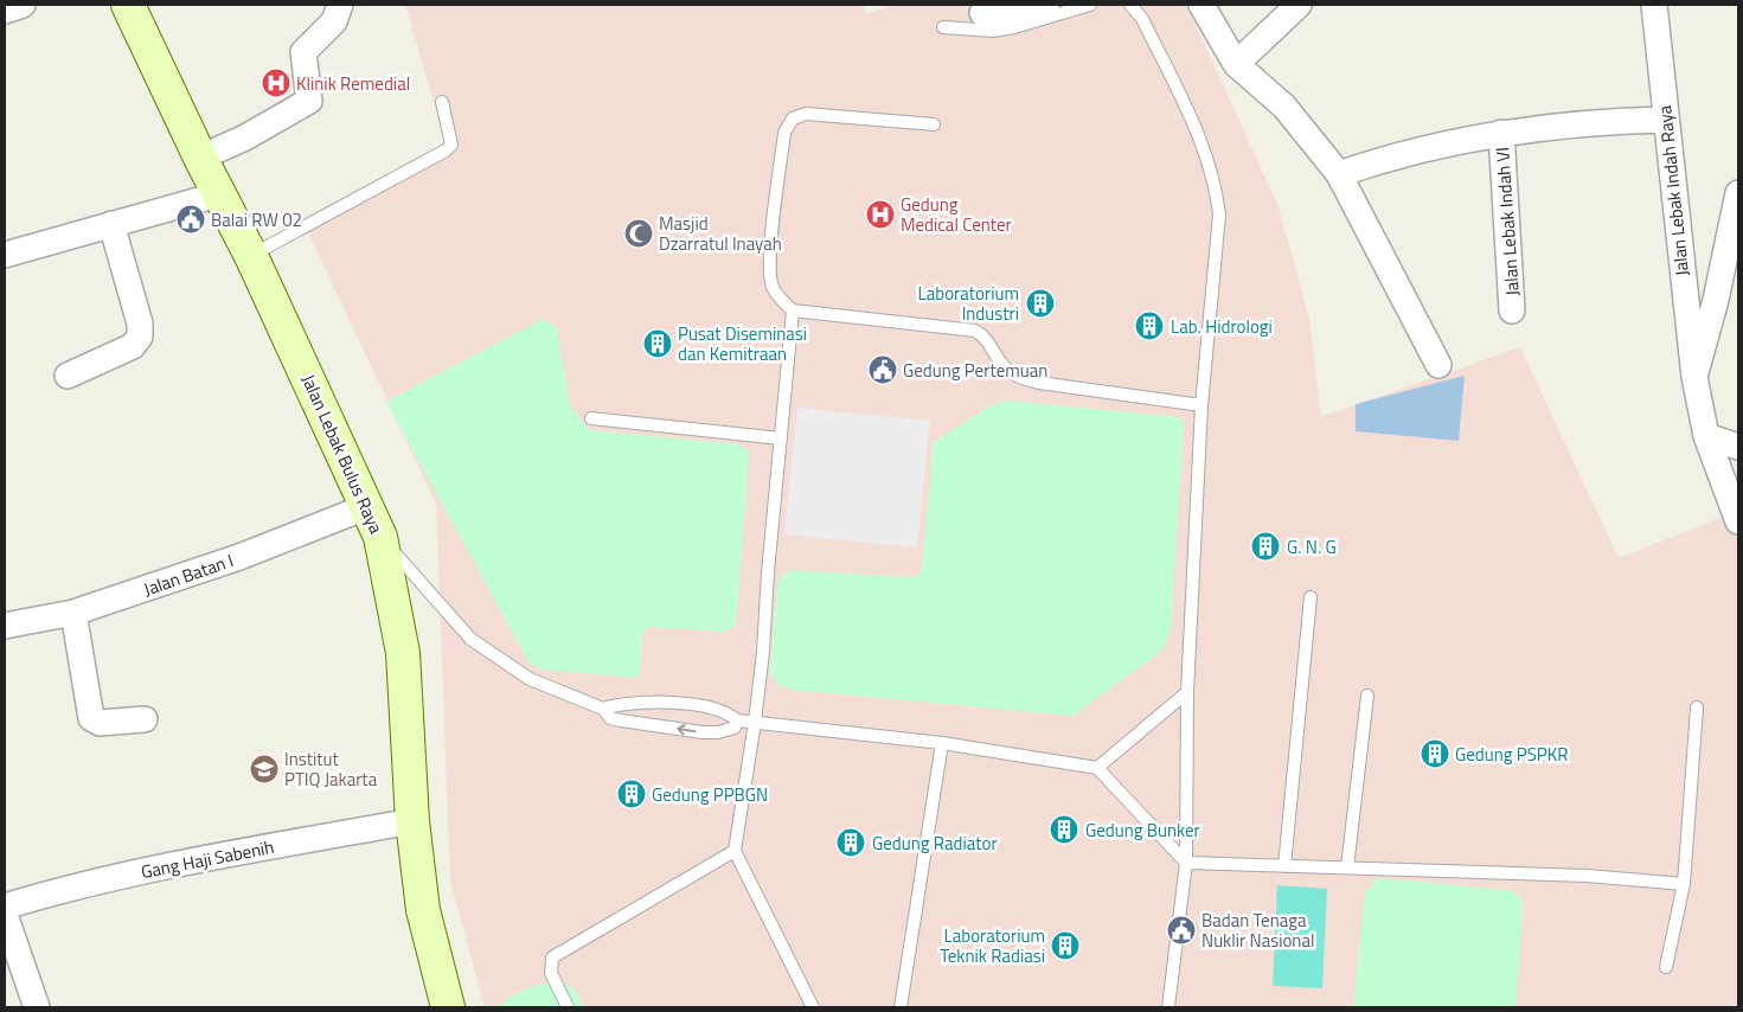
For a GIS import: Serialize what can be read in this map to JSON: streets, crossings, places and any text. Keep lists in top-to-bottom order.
{
  "streets": {
    "main road": ["Jalan Lebak Bulus Raya"],
    "street": [
      "Jalan Lebak Indah Raya",
      "Jalan Lebak Indah VI",
      "Jalan Batan I",
      "Gang Haji Sabenih"
    ]
  },
  "crossings": [
    ["Jalan Lebak Indah Raya", "Jalan Lebak Indah VI"],
    ["Jalan Lebak Bulus Raya", "Jalan Batan I"],
    ["Jalan Lebak Bulus Raya", "Gang Haji Sabenih"]
  ],
  "places": {
    "hospital": ["Klinik Remedial", "Gedung Medical Center"],
    "public building": ["Balai RW 02", "Gedung Pertemuan", "Badan Tenaga Nuklir Nasional"],
    "mosque": ["Masjid Dzarratul Inayah"],
    "building": [
      "Laboratorium Industri",
      "Lab. Hidrologi",
      "Pusat Diseminasi dan Kemitraan",
      "G. N. G",
      "Gedung PSPKR",
      "Gedung PPBGN",
      "Gedung Bunker",
      "Gedung Radiator",
      "Laboratorium Teknik Radiasi"
    ],
    "school or university": ["Institut PTIQ Jakarta"]
  }
}
